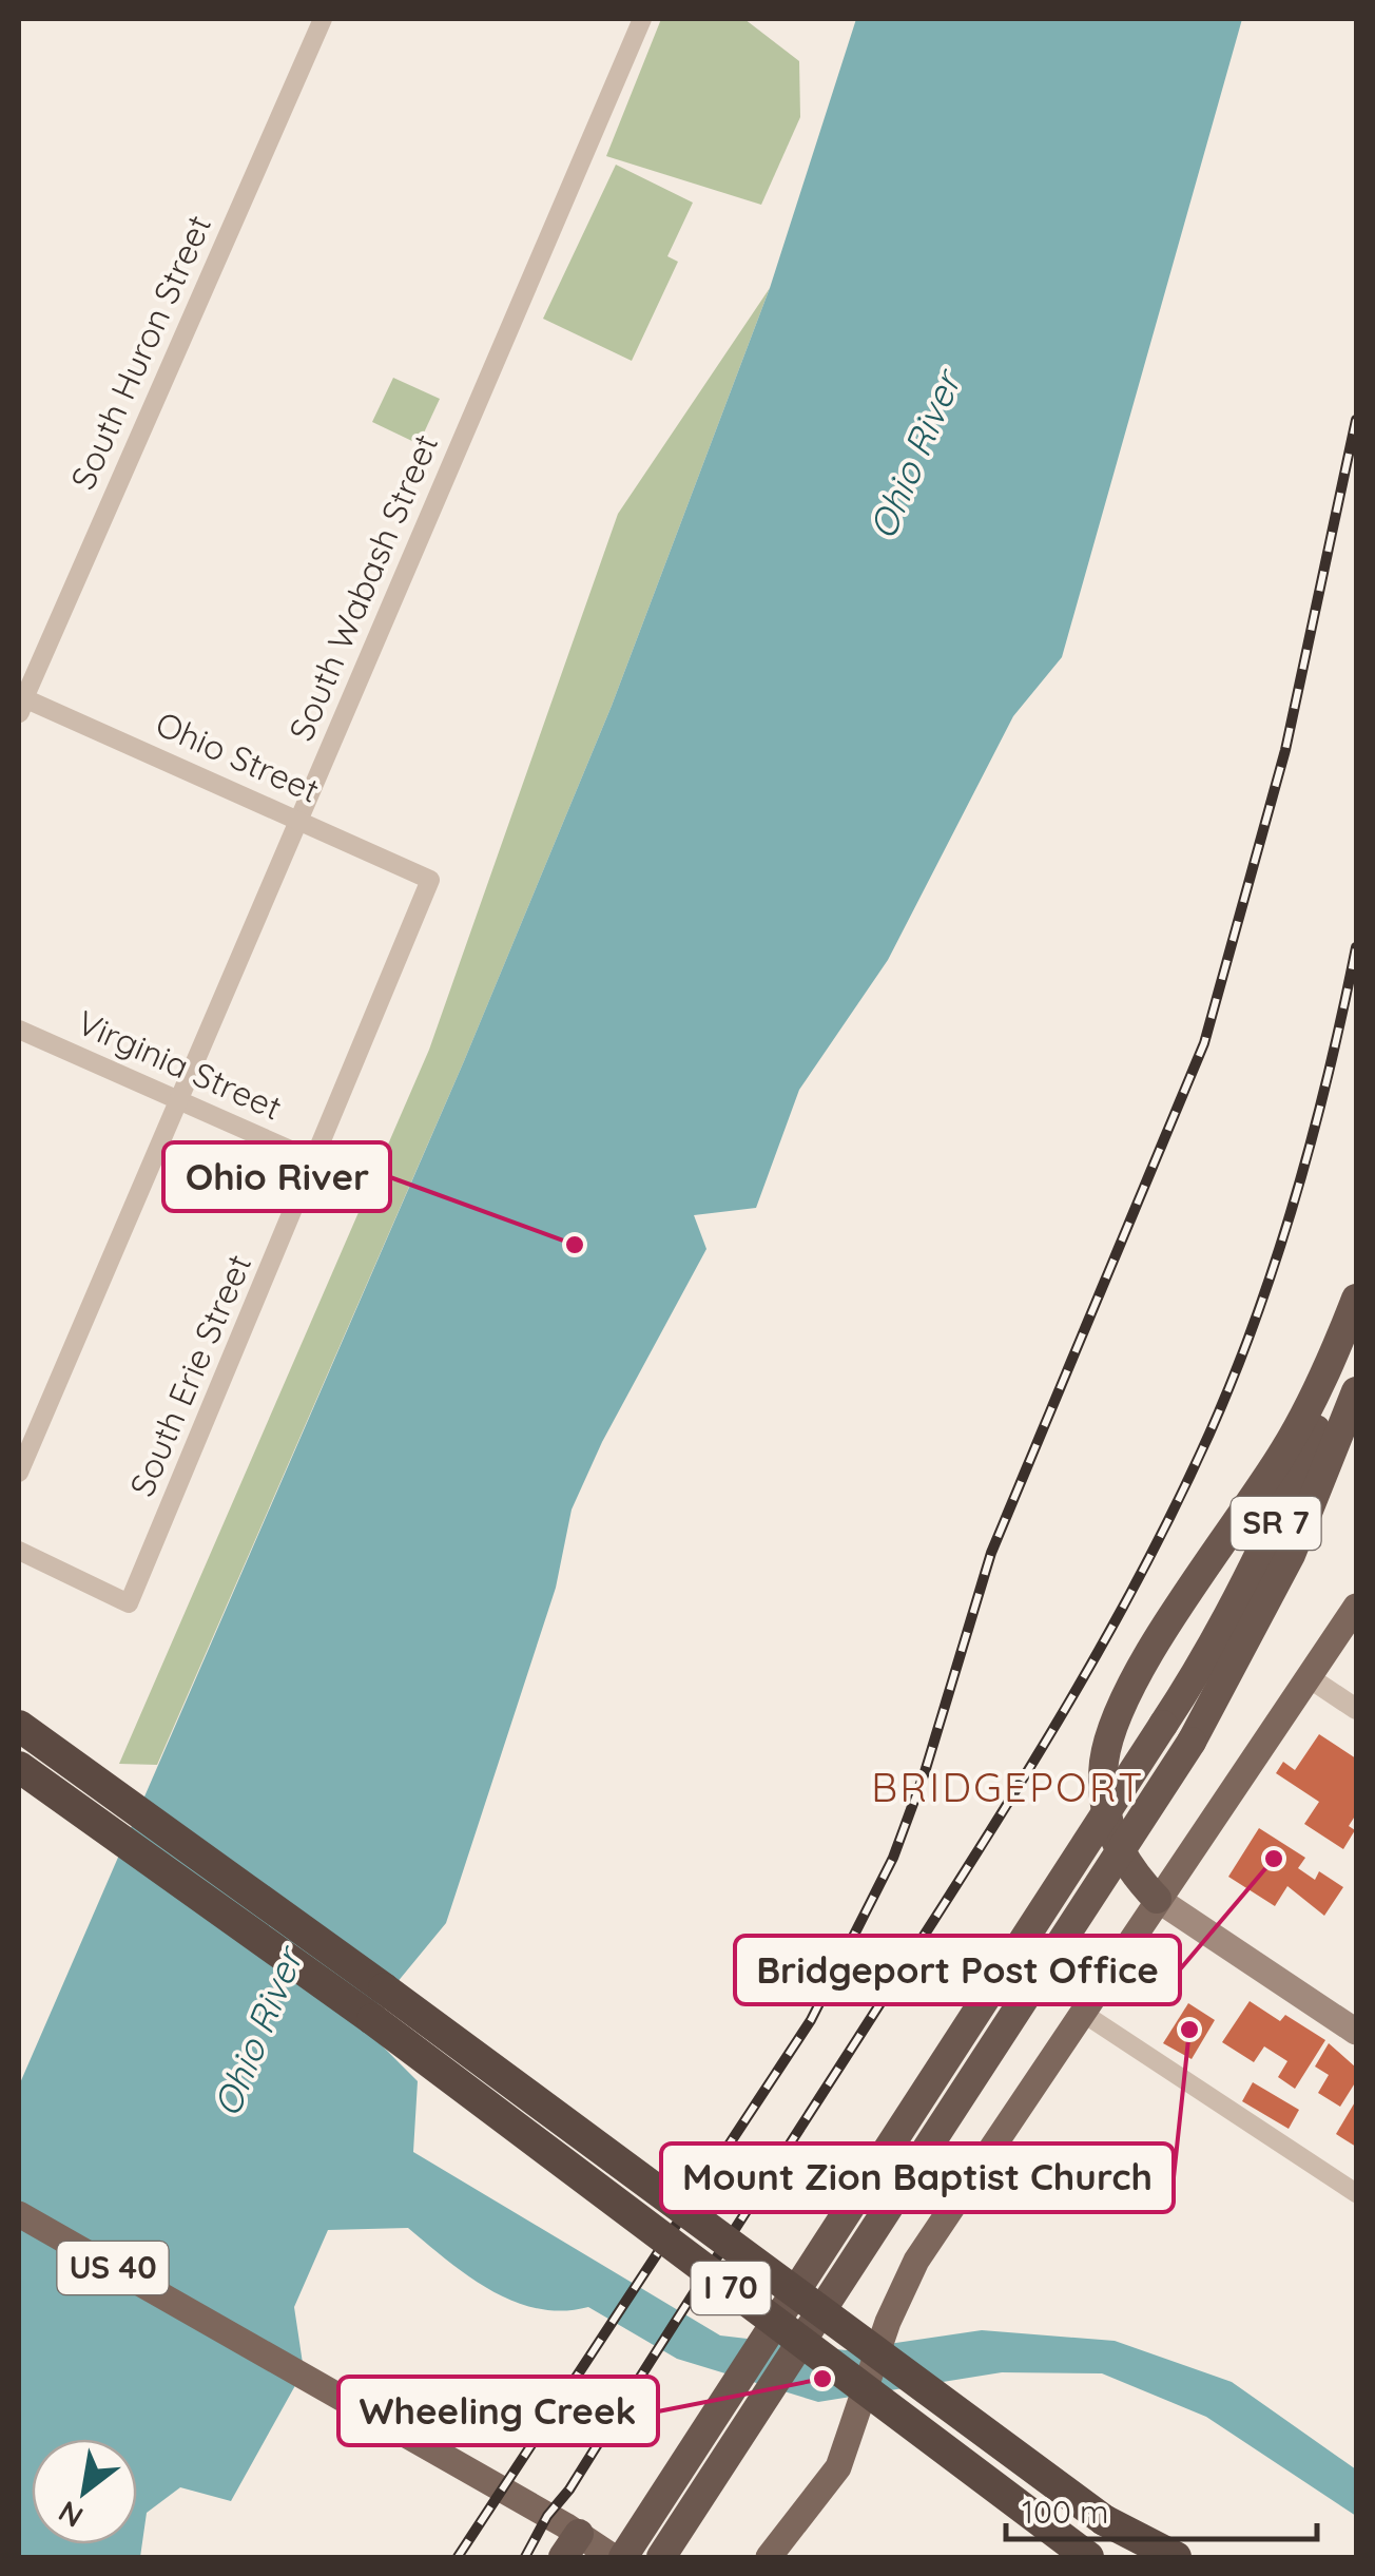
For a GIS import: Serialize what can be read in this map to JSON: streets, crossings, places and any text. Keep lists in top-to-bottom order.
{
  "streets": {
    "highway": ["SR 7", "I 70"],
    "main road": ["US 40"],
    "street": [
      "South Huron Street",
      "South Wabash Street",
      "Ohio Street",
      "Virginia Street",
      "South Erie Street"
    ]
  },
  "crossings": [
    ["South Huron Street", "Ohio Street"],
    ["South Wabash Street", "Ohio Street"],
    ["South Wabash Street", "Virginia Street"],
    ["Ohio Street", "South Erie Street"],
    ["Virginia Street", "South Erie Street"]
  ],
  "districts": ["BRIDGEPORT"],
  "water": ["Ohio River"],
  "places": [
    "Ohio River",
    "Bridgeport Post Office",
    "Mount Zion Baptist Church",
    "Wheeling Creek"
  ],
  "scale_bar": "100 m",
  "north": "bottom left"
}
